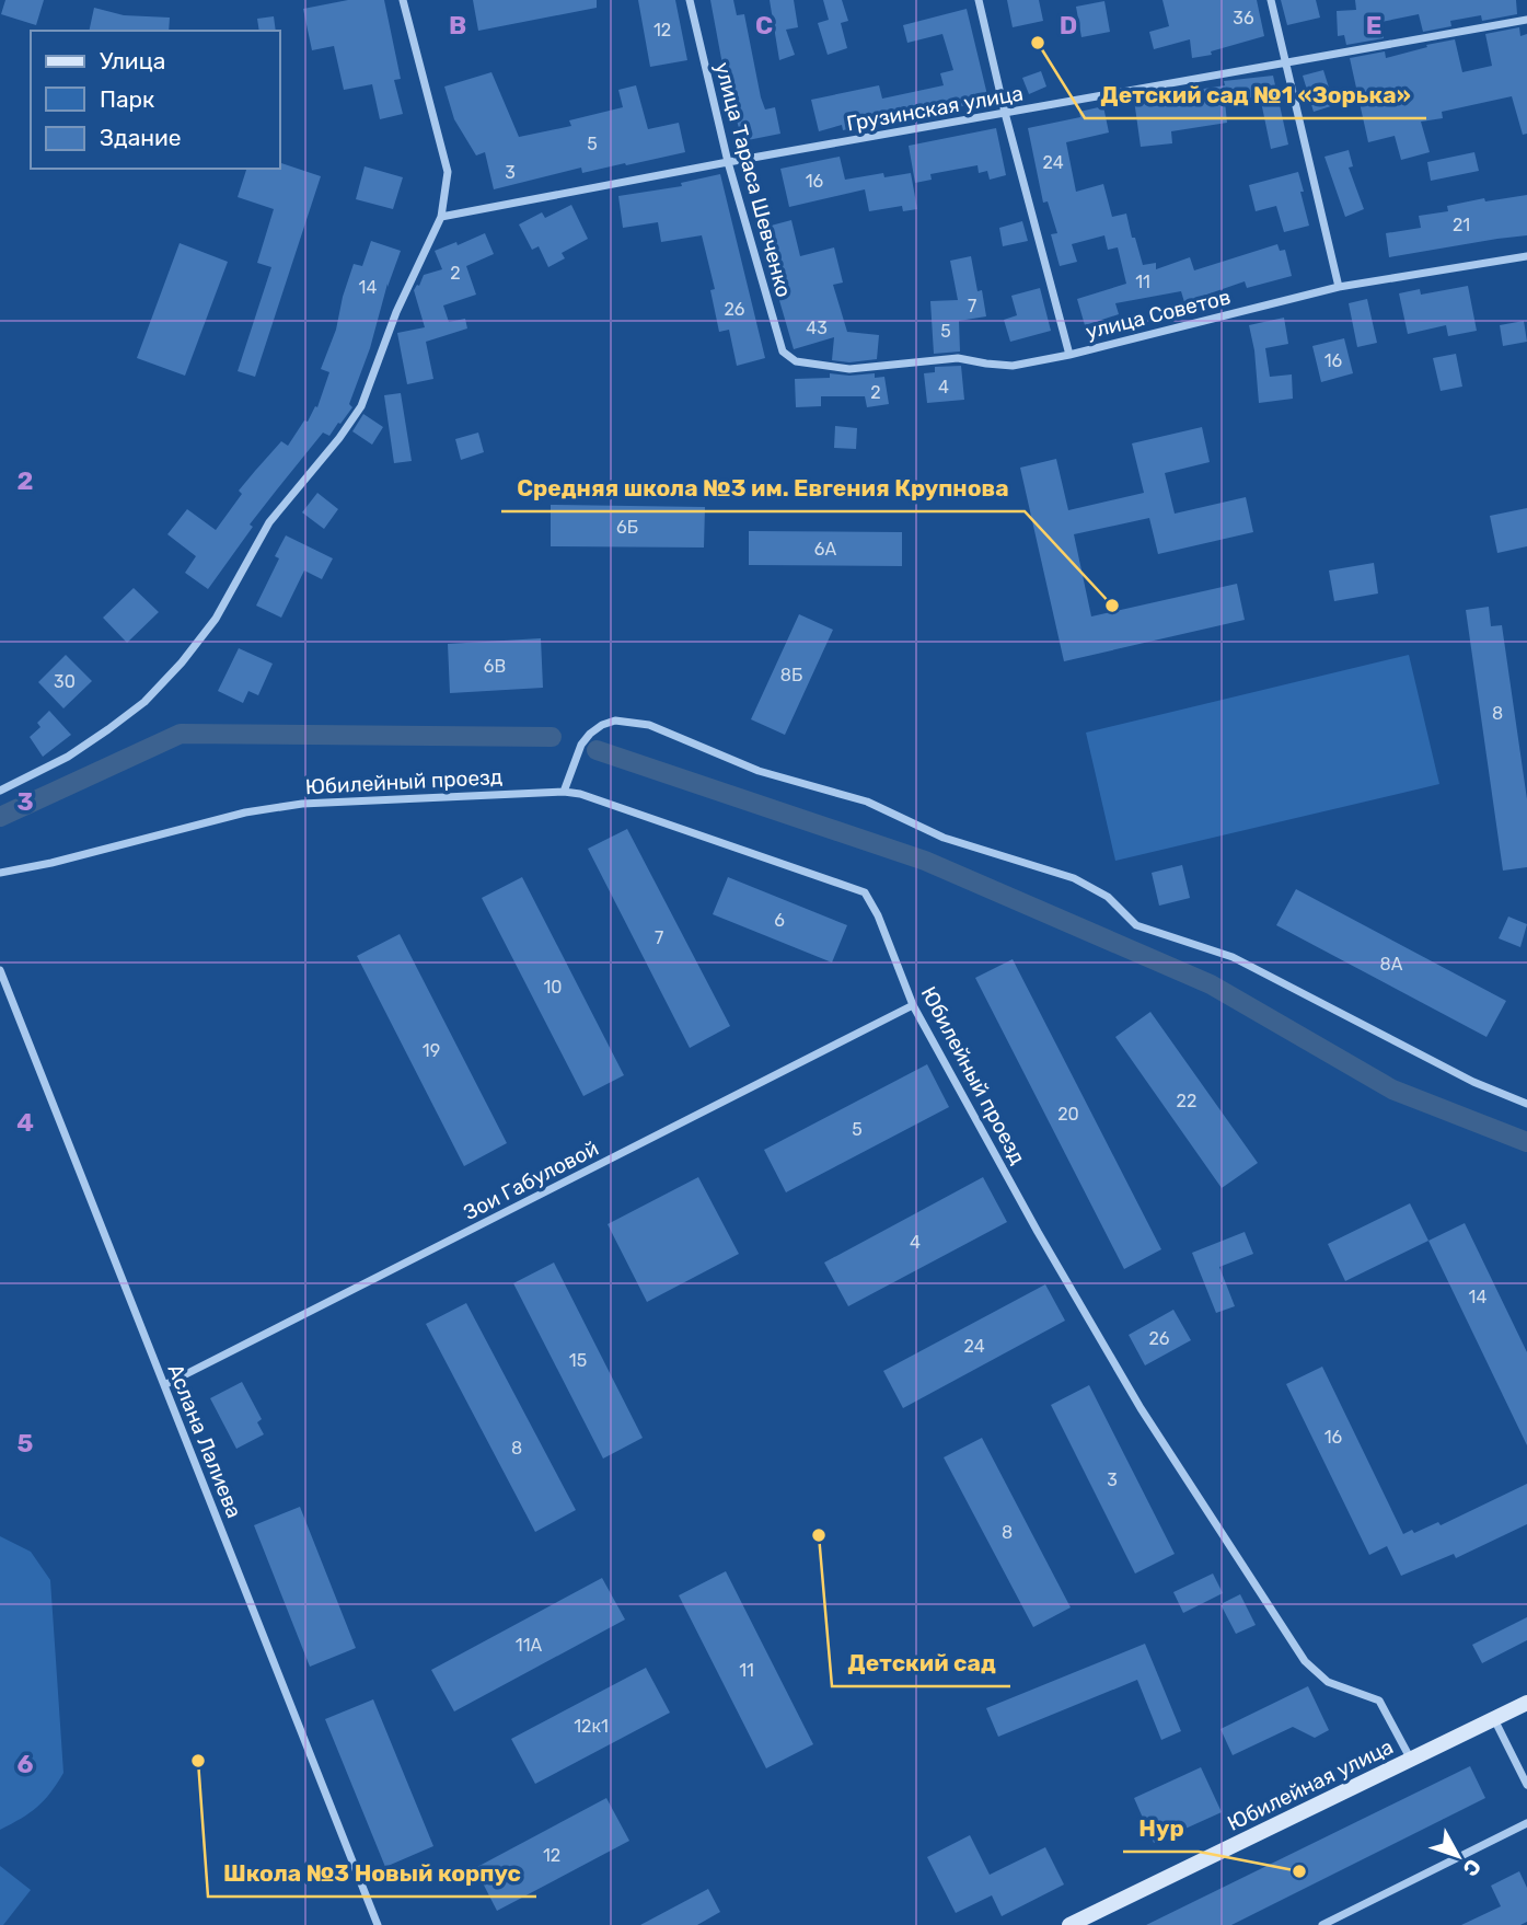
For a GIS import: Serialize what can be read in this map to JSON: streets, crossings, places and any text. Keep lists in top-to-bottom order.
{
  "streets": {
    "main road": ["Юбилейная улица"],
    "street": [
      "Грузинская улица",
      "улица Тараса Шевченко",
      "улица Советов",
      "Юбилейный проезд",
      "Зои Габуловой",
      "Аслана Лалиева"
    ]
  },
  "crossings": [
    ["Грузинская улица", "улица Тараса Шевченко"],
    ["улица Тараса Шевченко", "улица Советов"],
    ["Юбилейный проезд", "Зои Габуловой"],
    ["Юбилейный проезд", "Юбилейная улица"],
    ["Зои Габуловой", "Аслана Лалиева"]
  ],
  "places": [
    "Детский сад №1 «Зорька»",
    "Средняя школа №3 им. Евгения Крупнова",
    "Детский сад",
    "Школа №3 Новый корпус",
    "Нур"
  ],
  "house_numbers": [
    "36",
    "12",
    "5",
    "24",
    "3",
    "16",
    "21",
    "2",
    "11",
    "14",
    "7",
    "26",
    "43",
    "5",
    "16",
    "4",
    "2",
    "6Б",
    "6А",
    "6В",
    "8Б",
    "30",
    "8",
    "6",
    "7",
    "8А",
    "10",
    "19",
    "22",
    "20",
    "5",
    "4",
    "14",
    "26",
    "24",
    "15",
    "16",
    "8",
    "3",
    "8",
    "11А",
    "11",
    "12к1",
    "12"
  ],
  "legend": ["Улица", "Парк", "Здание"],
  "north": "bottom right",
  "grid": {
    "columns": [
      "B",
      "C",
      "D",
      "E"
    ],
    "rows": [
      "2",
      "3",
      "4",
      "5",
      "6"
    ]
  }
}
